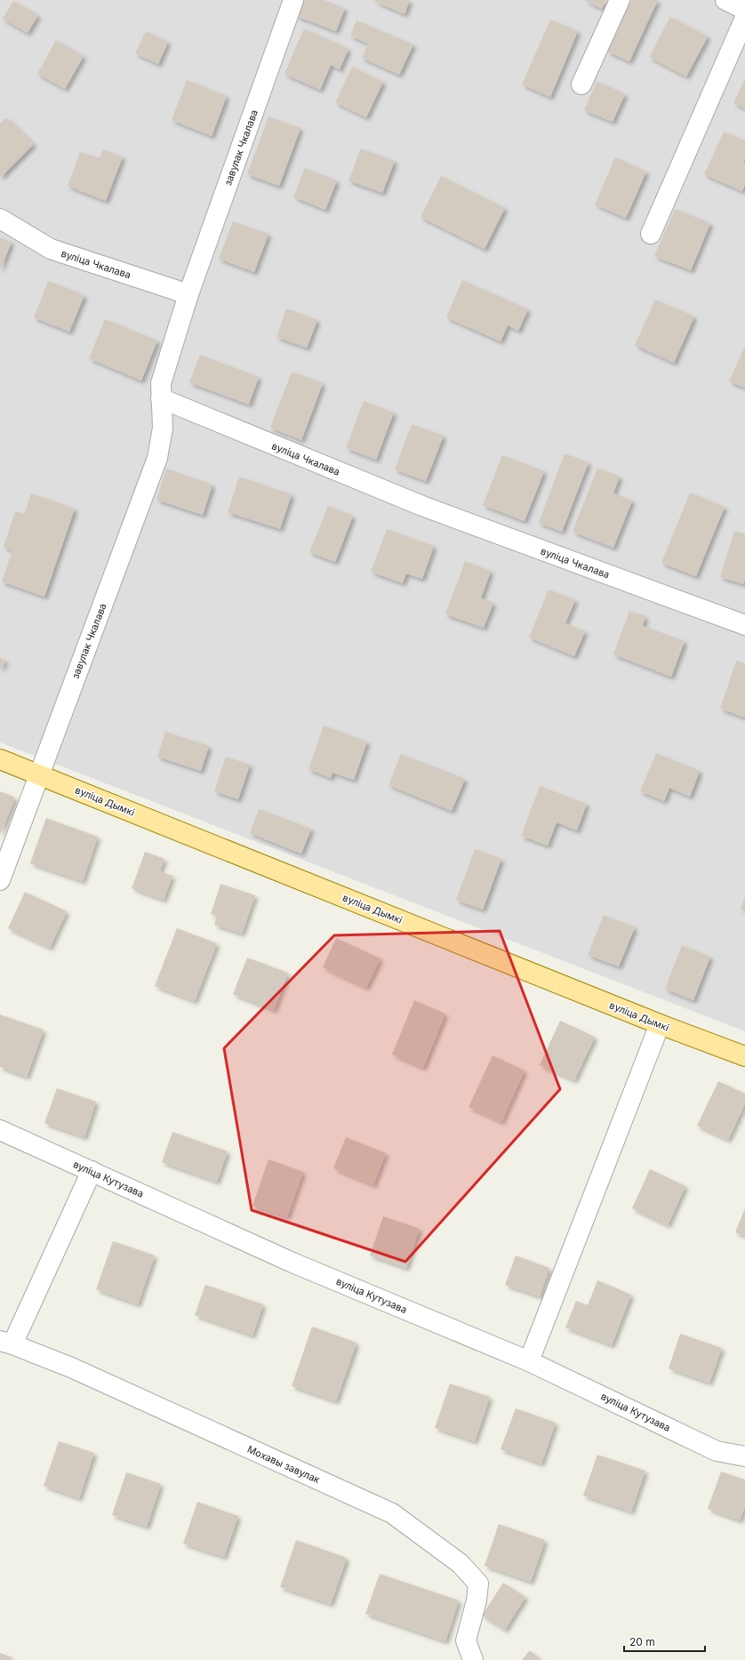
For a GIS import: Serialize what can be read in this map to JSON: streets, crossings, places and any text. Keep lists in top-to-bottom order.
{
  "streets": {
    "main road": ["вуліца Дымкі"],
    "street": [
      "завулак Чкалава",
      "вуліца Чкалава",
      "вуліца Кутузава",
      "Мохавы завулак"
    ]
  },
  "crossings": [
    ["завулак Чкалава", "вуліца Чкалава"],
    ["завулак Чкалава", "вуліца Дымкі"]
  ],
  "scale_bar": "20 m"
}
